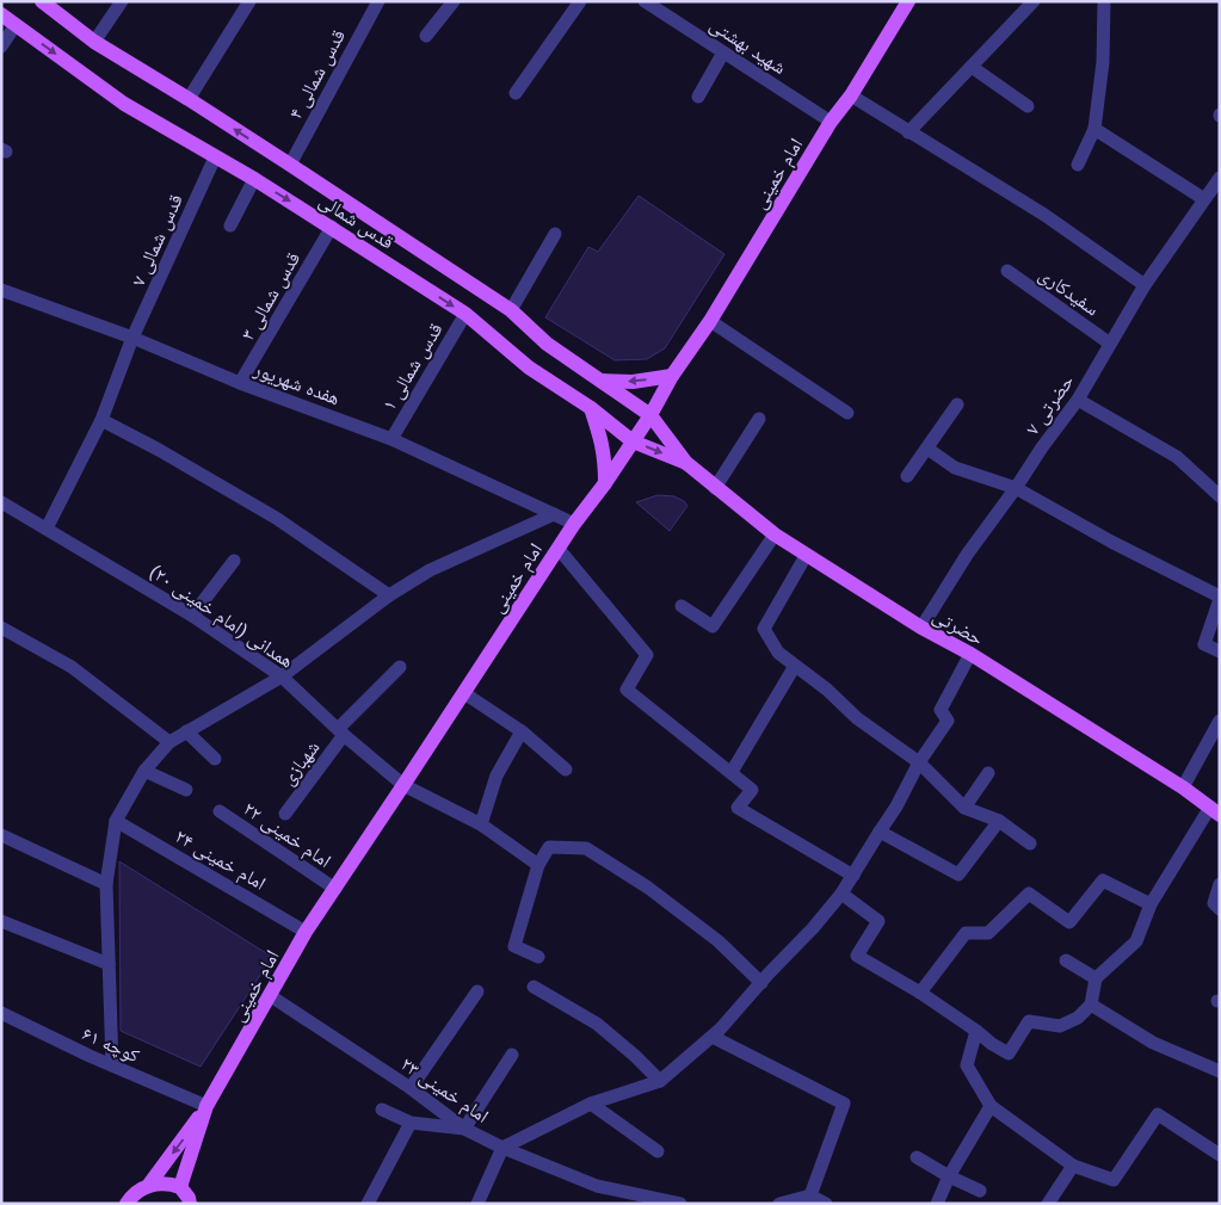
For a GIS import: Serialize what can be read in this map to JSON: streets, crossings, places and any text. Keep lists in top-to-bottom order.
{
  "streets": {
    "main road": ["امام خمینی", "قدس شمالی", "حضرتی"],
    "street": [
      "شهید بهشتی",
      "قدس شمالی ۴",
      "۷ قدس شمالی",
      "سفیدکاری",
      "۳ قدس شمالی",
      "قدس شمالی ۱",
      "هفده شهریور",
      "حضرتی ۷",
      "همدانی (امام خمینی ۲۰)",
      "شهبازی",
      "امام خمینی ۲۲",
      "امام خمینی ۲۴",
      "کوچه ۶۱",
      "امام خمینی ۲۳"
    ]
  },
  "crossings": [
    ["شهید بهشتی", "امام خمینی"],
    ["قدس شمالی ۴", "قدس شمالی"],
    ["امام خمینی", "قدس شمالی"],
    ["امام خمینی", "هفده شهریور"],
    ["امام خمینی", "همدانی (امام خمینی ۲۰)"],
    ["امام خمینی", "امام خمینی ۲۲"],
    ["امام خمینی", "امام خمینی ۲۴"],
    ["امام خمینی", "کوچه ۶۱"],
    ["امام خمینی", "امام خمینی ۲۳"],
    ["قدس شمالی", "۷ قدس شمالی"],
    ["قدس شمالی", "۳ قدس شمالی"],
    ["قدس شمالی", "قدس شمالی ۱"],
    ["قدس شمالی", "حضرتی"],
    ["۷ قدس شمالی", "هفده شهریور"],
    ["۷ قدس شمالی", "همدانی (امام خمینی ۲۰)"],
    ["سفیدکاری", "حضرتی ۷"],
    ["۳ قدس شمالی", "هفده شهریور"],
    ["قدس شمالی ۱", "هفده شهریور"],
    ["حضرتی ۷", "حضرتی"],
    ["همدانی (امام خمینی ۲۰)", "شهبازی"]
  ]
}
